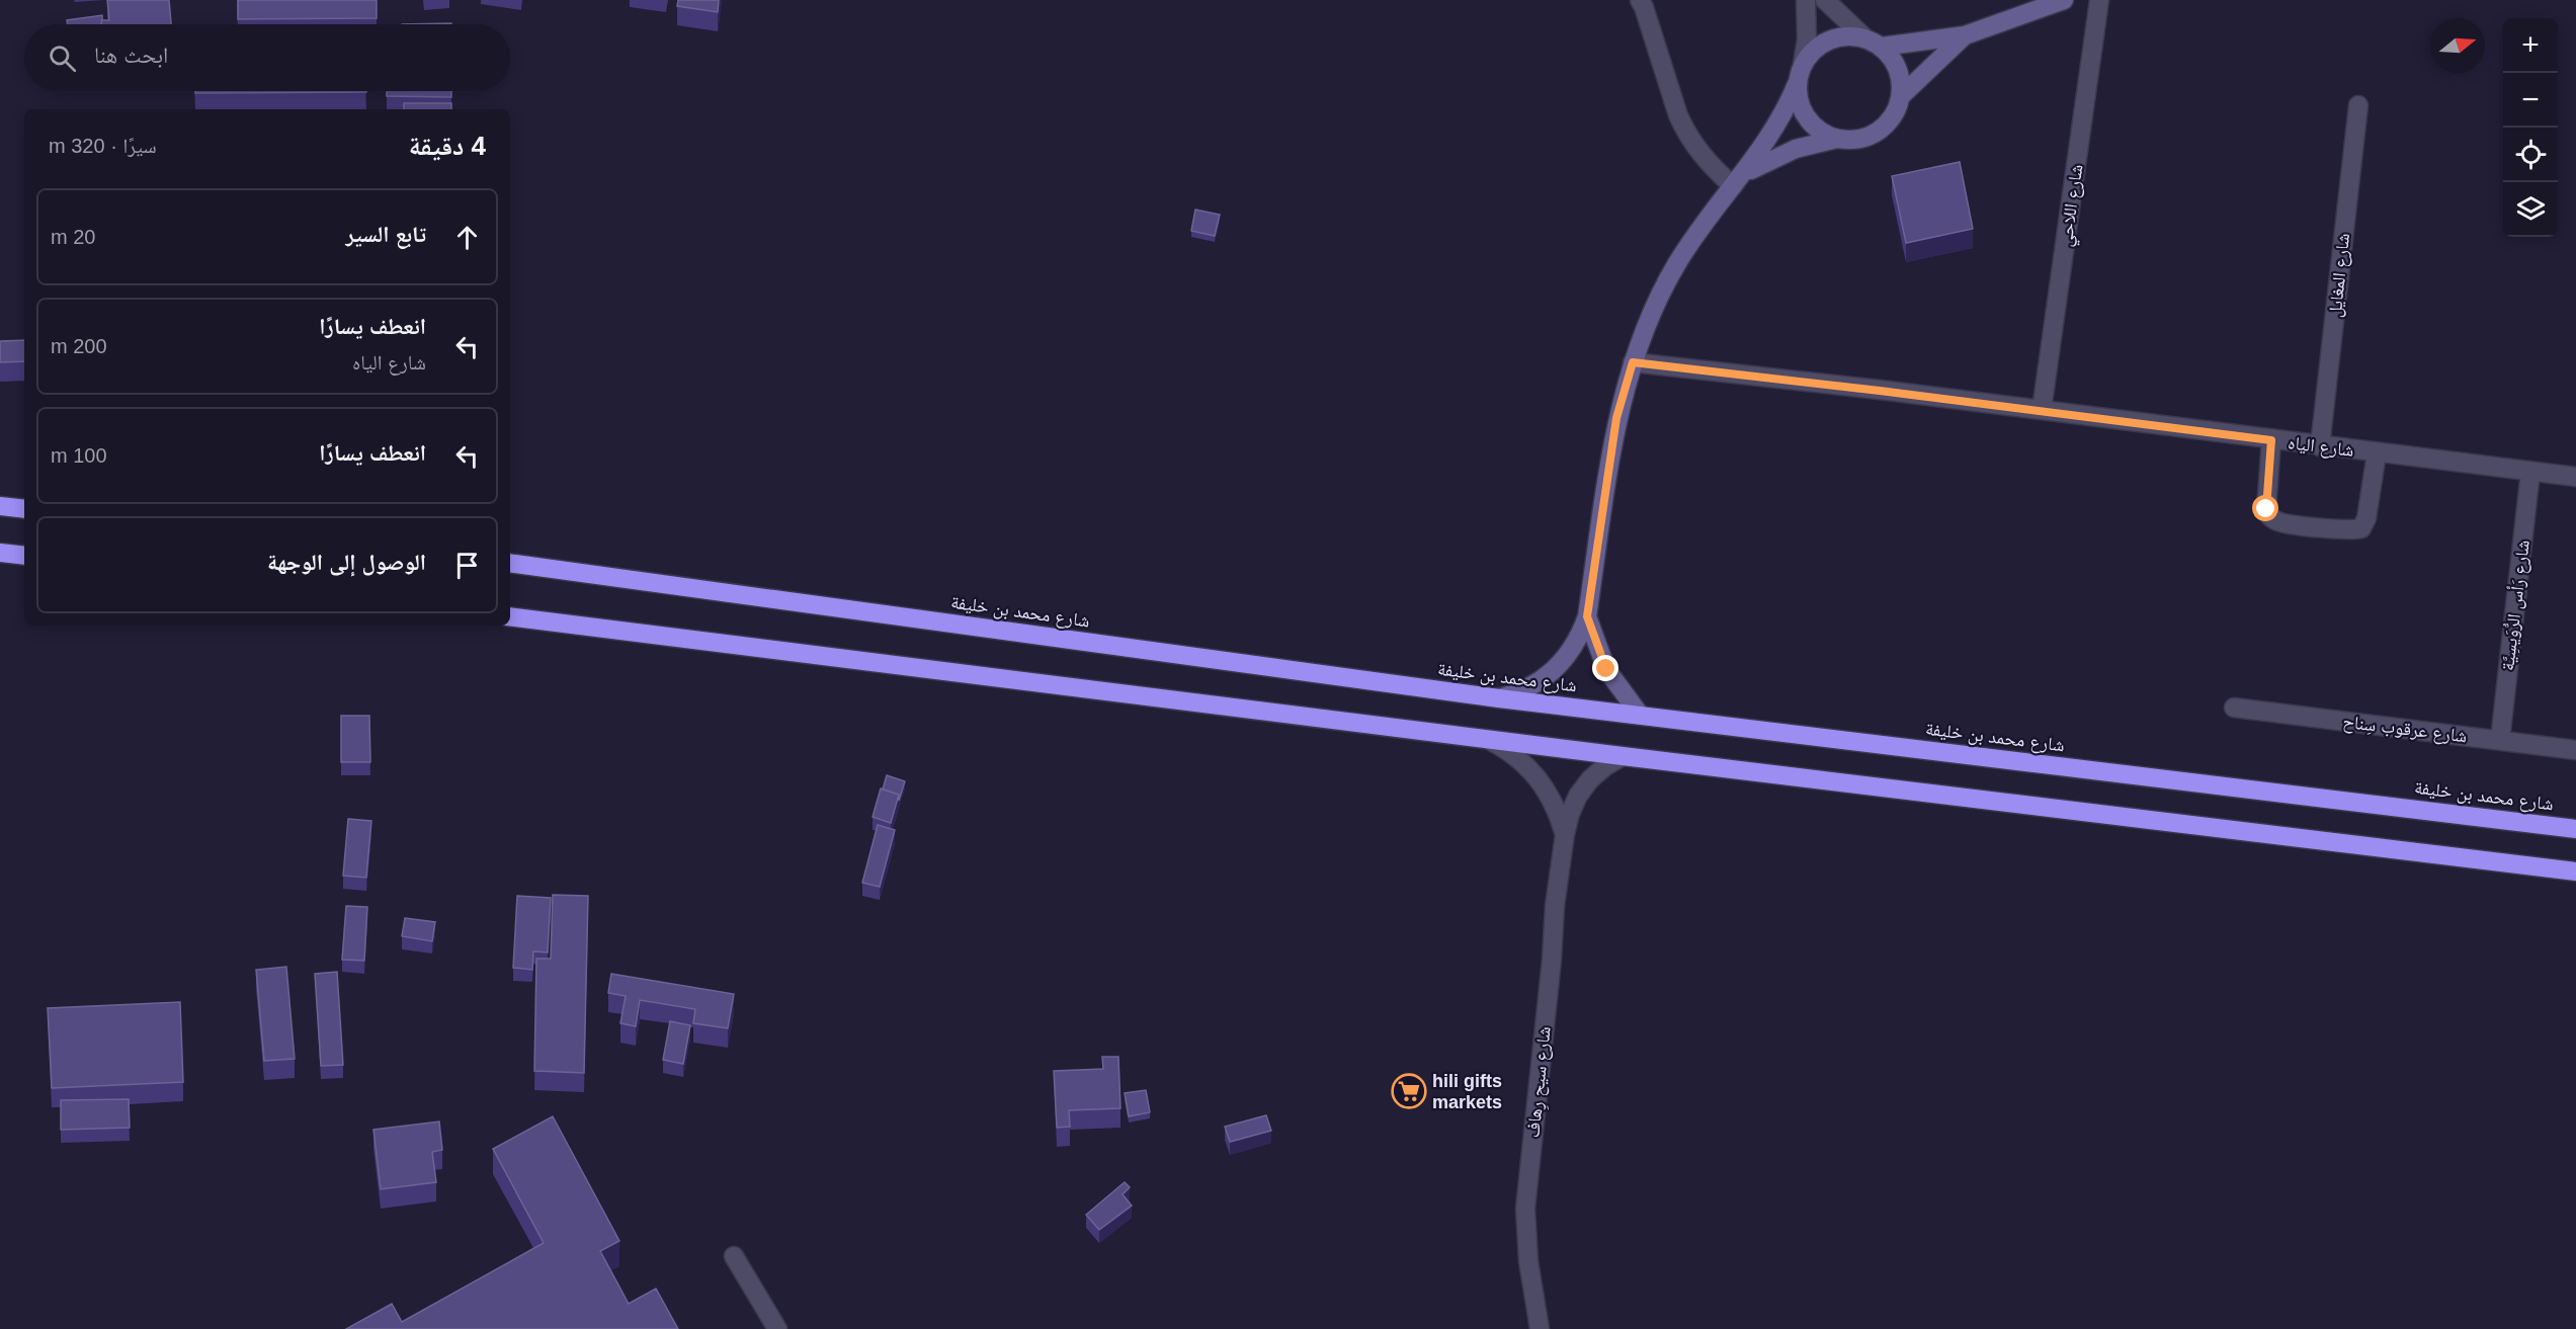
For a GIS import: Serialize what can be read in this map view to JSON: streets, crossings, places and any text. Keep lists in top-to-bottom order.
{
  "streets": {
    "highway": ["شارع محمد بن خليفة"],
    "street": [
      "شارع اللاحي",
      "شارع المغايل",
      "شارع الياه",
      "شارع رَأس الرُّوَيسِيَّة",
      "شارع عرقوب سِناح",
      "شارع سيح رِهاف"
    ]
  },
  "crossings": [
    ["شارع اللاحي", "شارع الياه"],
    ["شارع المغايل", "شارع الياه"],
    ["شارع الياه", "شارع رَأس الرُّوَيسِيَّة"],
    ["شارع رَأس الرُّوَيسِيَّة", "شارع عرقوب سِناح"]
  ],
  "places": {
    "supermarket": ["hili gifts markets"]
  },
  "north": "right",
  "page": {
    "map_buttons": ["+", "−"],
    "search": "ابحث هنا",
    "heading": ["4 دقيقة", "سيرًا · 320 m"],
    "list": [
      ["تابع السير", "20 m"],
      ["انعطف يسارًا", "شارع الياه", "200 m"],
      ["انعطف يسارًا", "100 m"],
      "الوصول إلى الوجهة"
    ]
  }
}
